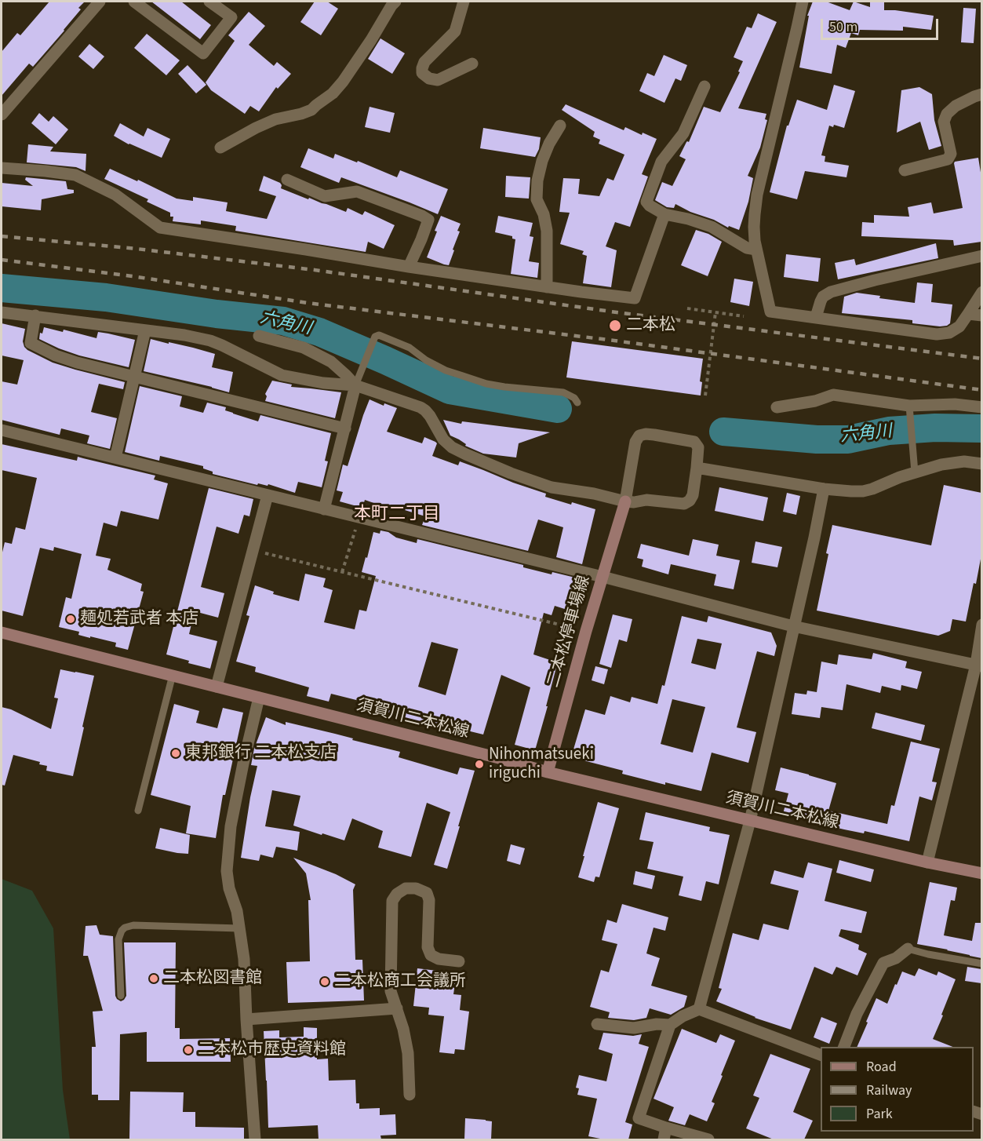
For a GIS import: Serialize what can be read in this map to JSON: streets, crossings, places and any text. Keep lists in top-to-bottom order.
{
  "streets": {
    "main road": ["二本松停車場線", "須賀川二本松線"]
  },
  "crossings": [
    ["二本松停車場線", "須賀川二本松線"]
  ],
  "districts": ["本町二丁目"],
  "water": ["六角川"],
  "places": [
    "二本松",
    "麺処若武者 本店",
    "東邦銀行 二本松支店",
    "Nihonmatsueki iriguchi",
    "二本松図書館",
    "二本松商工会議所",
    "二本松市歴史資料館"
  ],
  "legend": ["Road", "Railway", "Park"],
  "scale_bar": "50 m"
}
